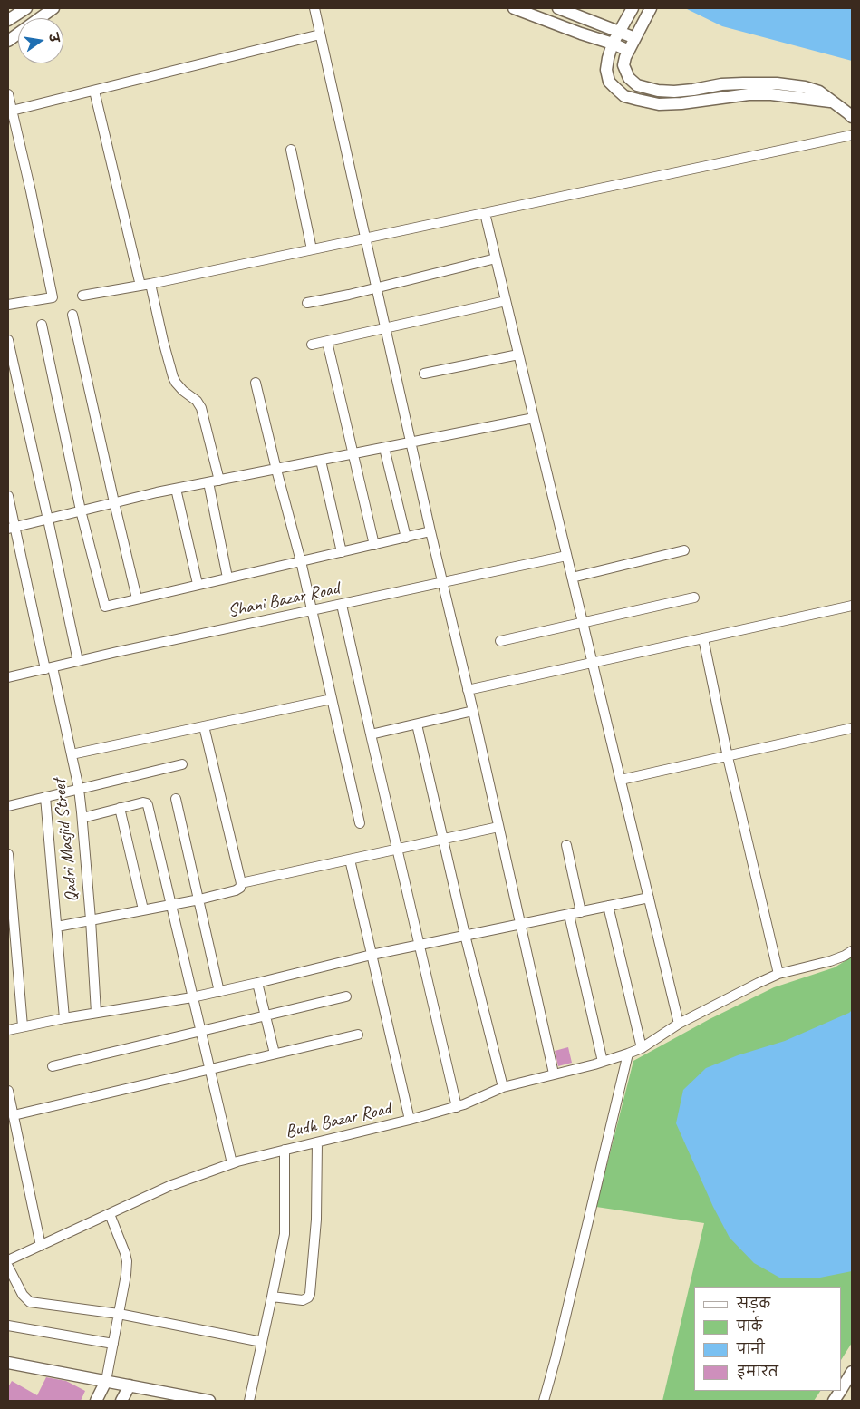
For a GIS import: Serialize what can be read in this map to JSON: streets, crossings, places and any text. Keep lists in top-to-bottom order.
{
  "streets": {
    "street": ["Shani Bazar Road", "Qadri Masjid Street", "Budh Bazar Road"]
  },
  "crossings": [
    ["Shani Bazar Road", "Qadri Masjid Street"]
  ],
  "legend": [
    "सड़क",
    "पार्क",
    "पानी",
    "इमारत"
  ],
  "north": "right"
}
